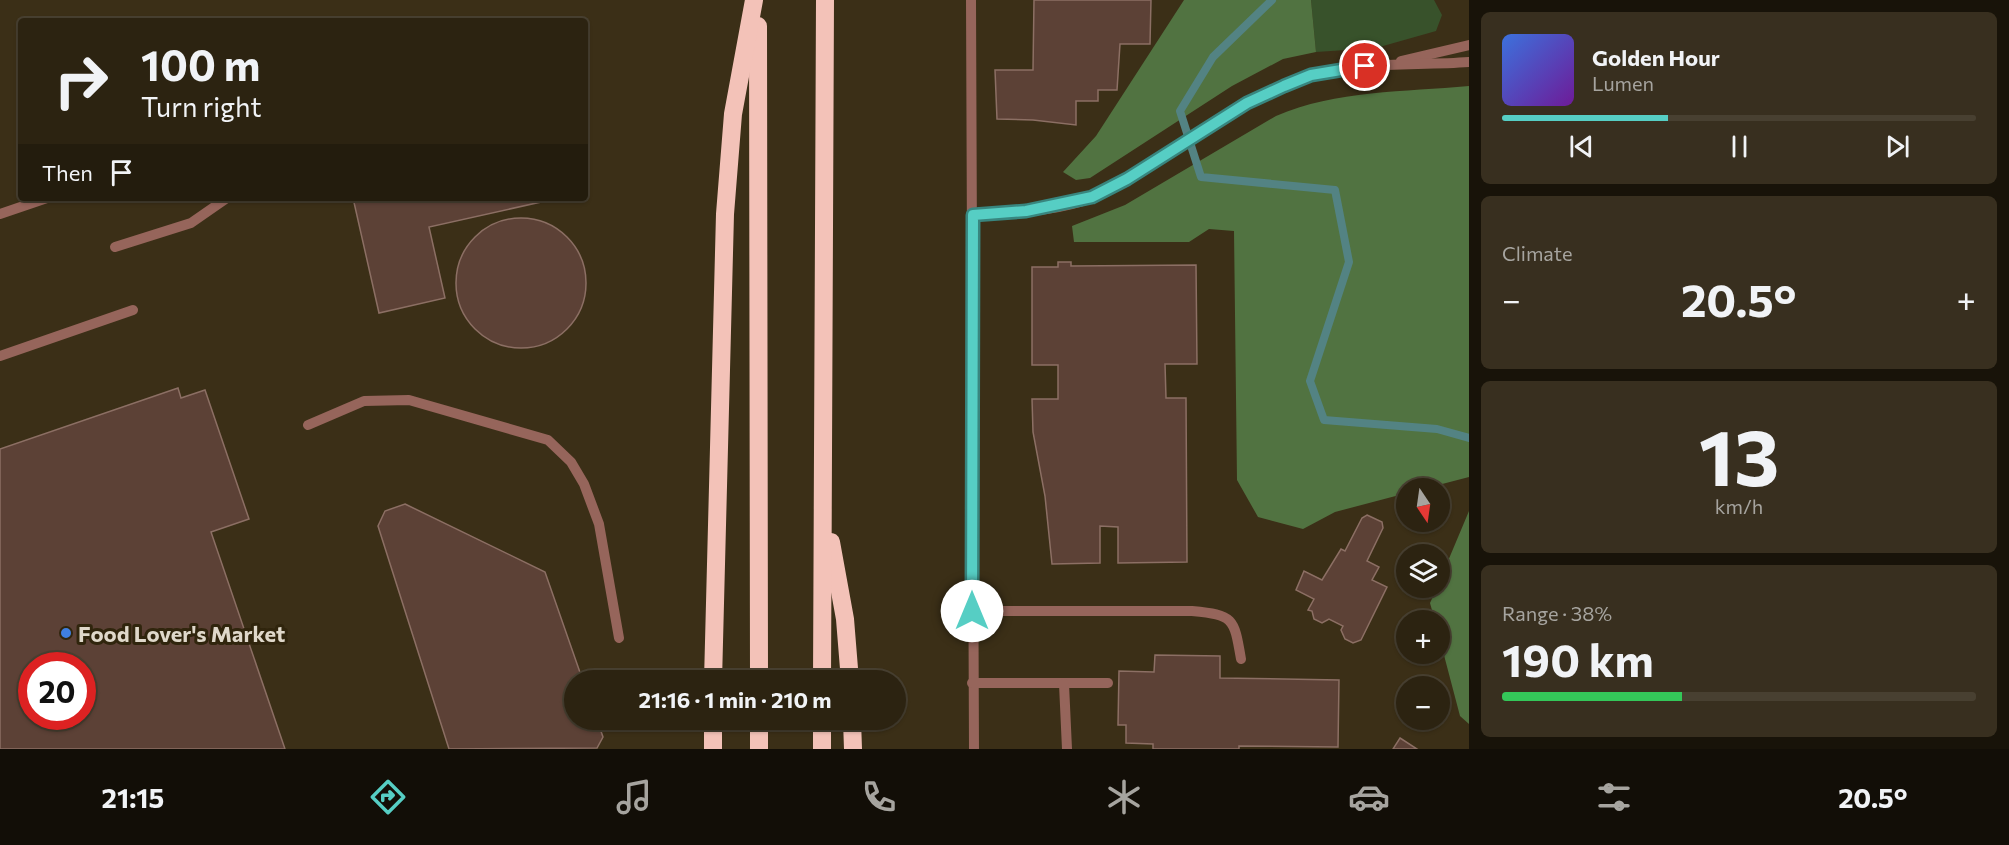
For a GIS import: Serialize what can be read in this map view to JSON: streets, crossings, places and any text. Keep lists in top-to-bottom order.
{
  "places": ["Food Lover's Market"],
  "north": "bottom",
  "page": {
    "turn": ["100 m", "Turn right"],
    "song": ["Golden Hour", "Lumen"],
    "then": "Then",
    "tile": [
      "Climate",
      ["13", "km/h"],
      ["Range · 38%", "190 km"]
    ],
    "heat": ["−", "20.5°", "+"],
    "map_buttons": ["+", "−"],
    "limit": "20",
    "trip": "21:16 · 1 min · 210 m",
    "tabs": ["21:15", "20.5°"]
  }
}
